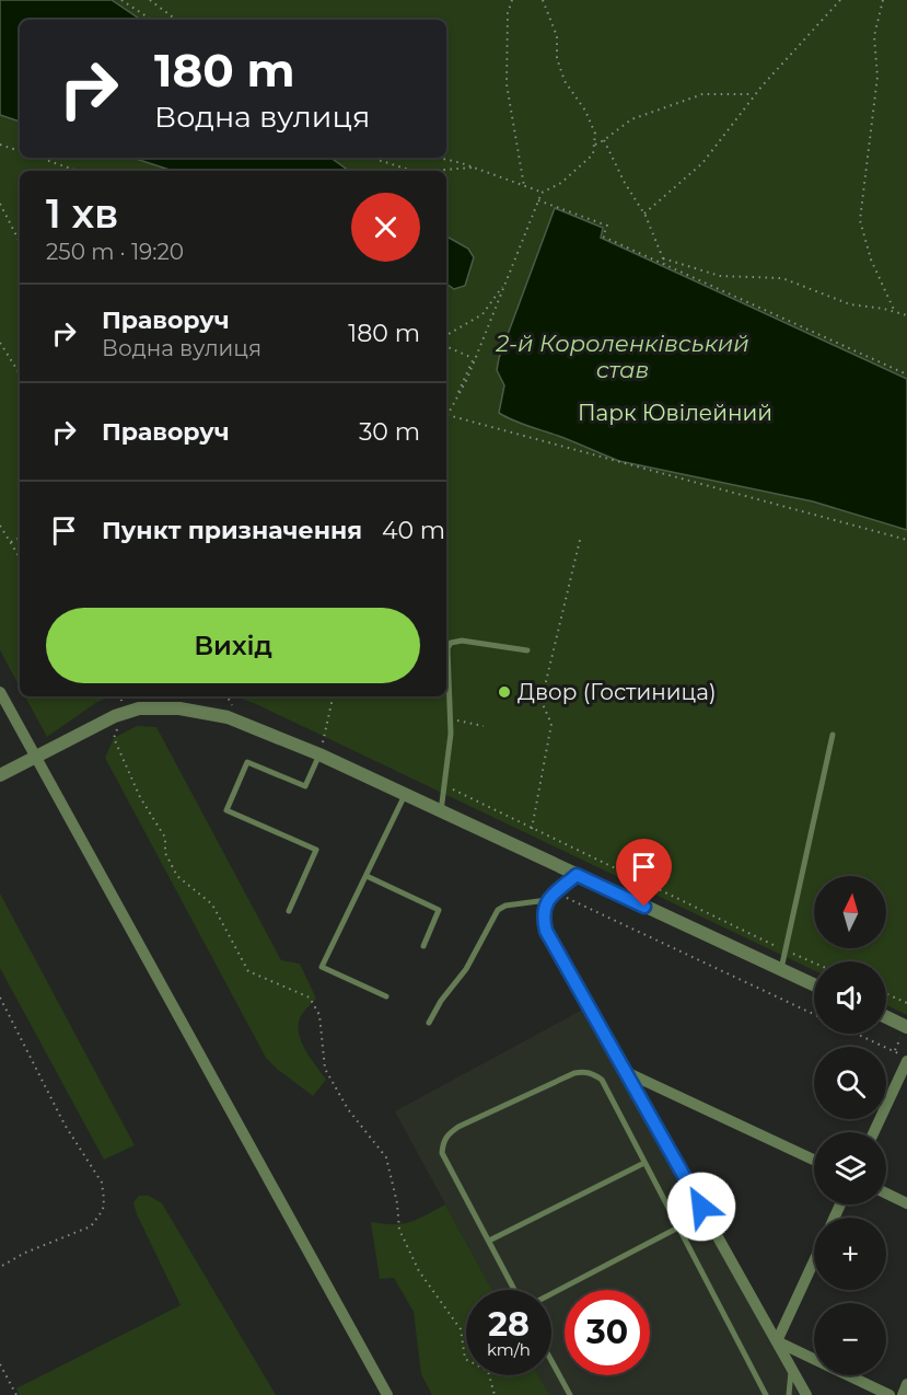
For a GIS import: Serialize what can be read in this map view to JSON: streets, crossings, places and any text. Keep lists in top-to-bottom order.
{
  "water": ["2-й Короленківський став"],
  "parks": ["Парк Ювілейний"],
  "places": ["Двор (Гостиница)"],
  "north": "top",
  "page": {
    "turn": ["180 m", "Водна вулиця"],
    "heading": ["1 хв", "250 m · 19:20"],
    "list": [
      {
        "name": "Праворуч",
        "note": "Водна вулиця",
        "value": "180 m"
      },
      {
        "name": "Праворуч",
        "value": "30 m"
      },
      {
        "name": "Пункт призначення",
        "value": "40 m"
      }
    ],
    "buttons": "Вихід",
    "map_buttons": ["+", "−"],
    "speed": "28 km/h",
    "limit": "30"
  }
}
